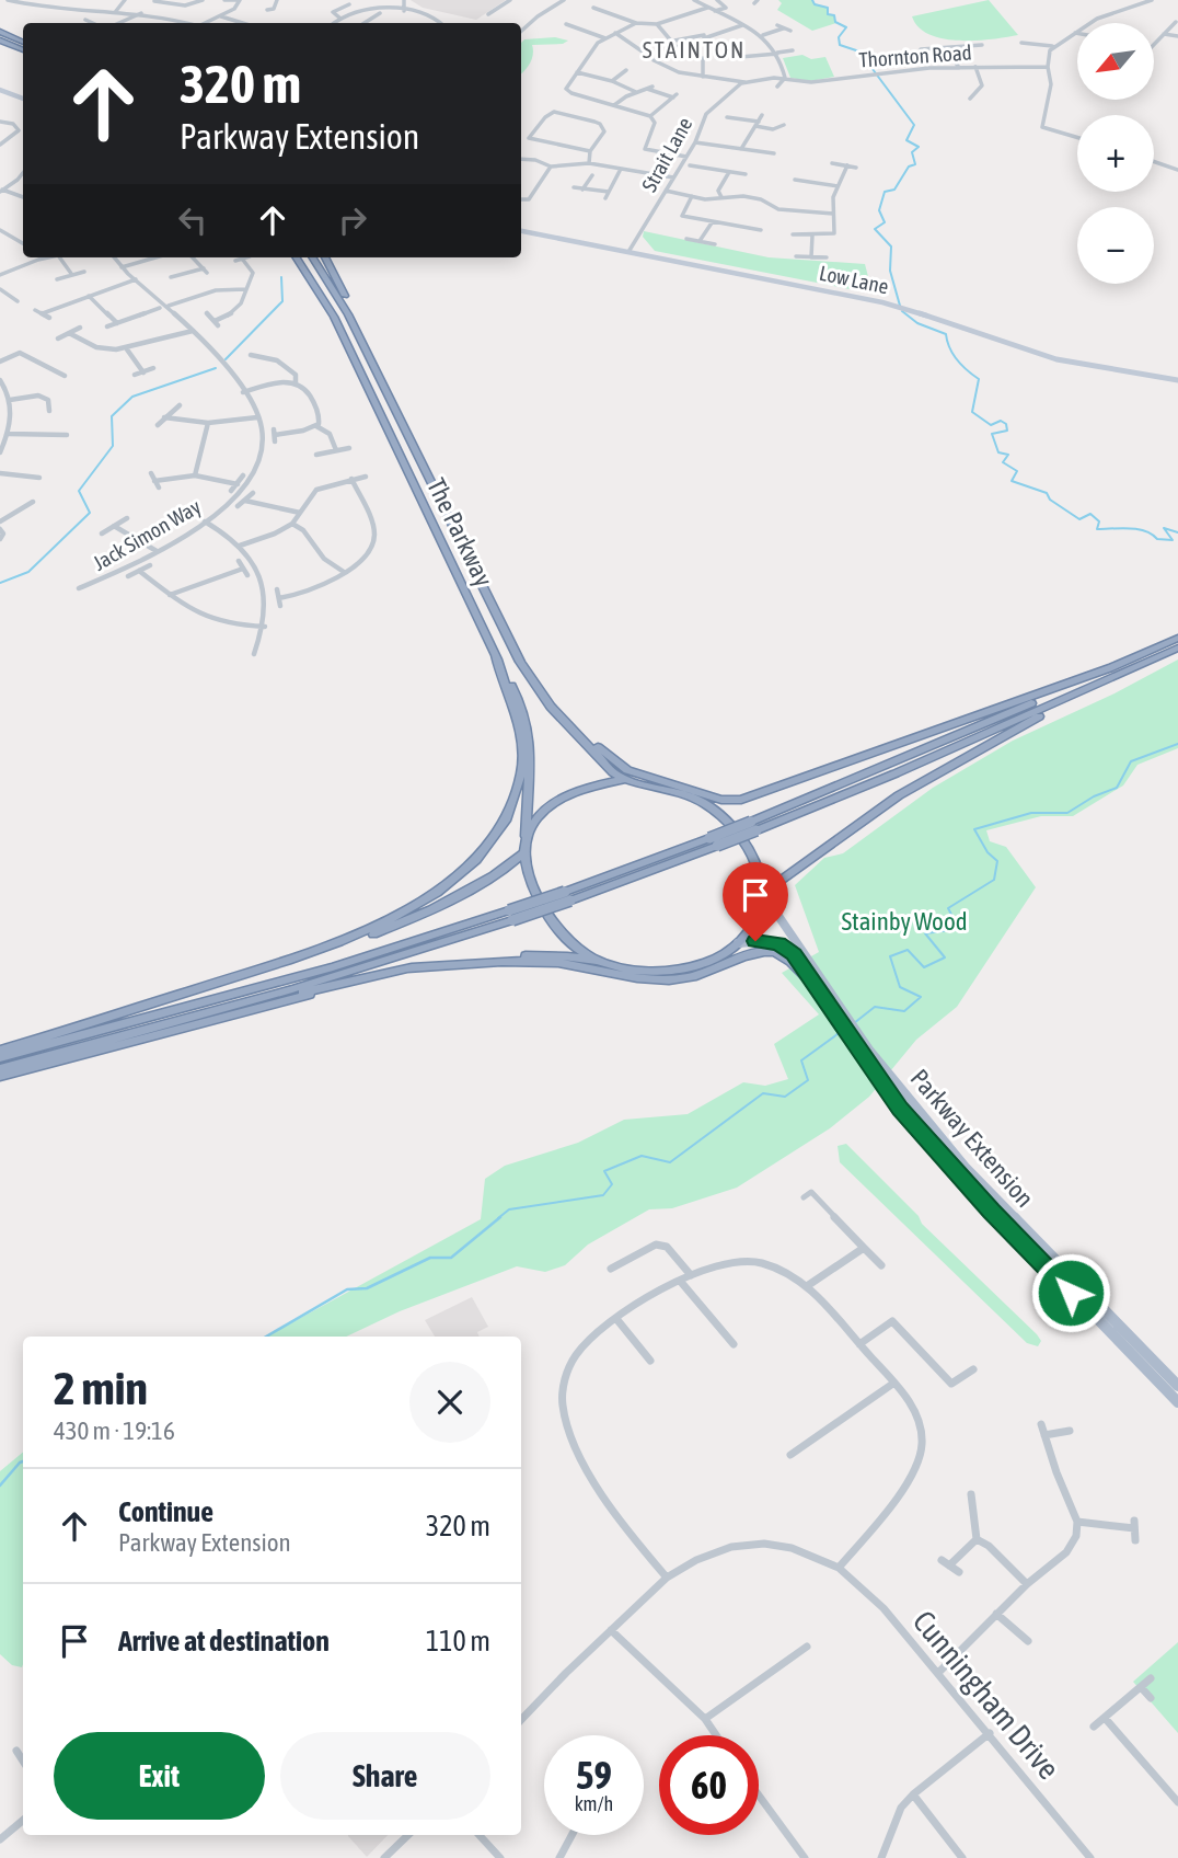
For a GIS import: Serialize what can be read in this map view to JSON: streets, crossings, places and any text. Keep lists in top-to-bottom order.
{
  "streets": {
    "highway": ["The Parkway"],
    "main road": ["Low Lane", "Parkway Extension"],
    "street": [
      "Thornton Road",
      "Strait Lane",
      "Jack Simon Way",
      "Cunningham Drive"
    ]
  },
  "crossings": [
    ["Thornton Road", "Strait Lane"],
    ["Strait Lane", "Low Lane"],
    ["The Parkway", "Parkway Extension"]
  ],
  "districts": ["STAINTON"],
  "parks": ["Stainby Wood"],
  "north": "bottom left",
  "page": {
    "map_buttons": ["+", "−"],
    "turn": ["320 m", "Parkway Extension"],
    "heading": ["2 min", "430 m · 19:16"],
    "list": [
      {
        "name": "Continue",
        "note": "Parkway Extension",
        "value": "320 m"
      },
      {
        "name": "Arrive at destination",
        "value": "110 m"
      }
    ],
    "buttons": ["Exit", "Share"],
    "speed": "59 km/h",
    "limit": "60"
  }
}
